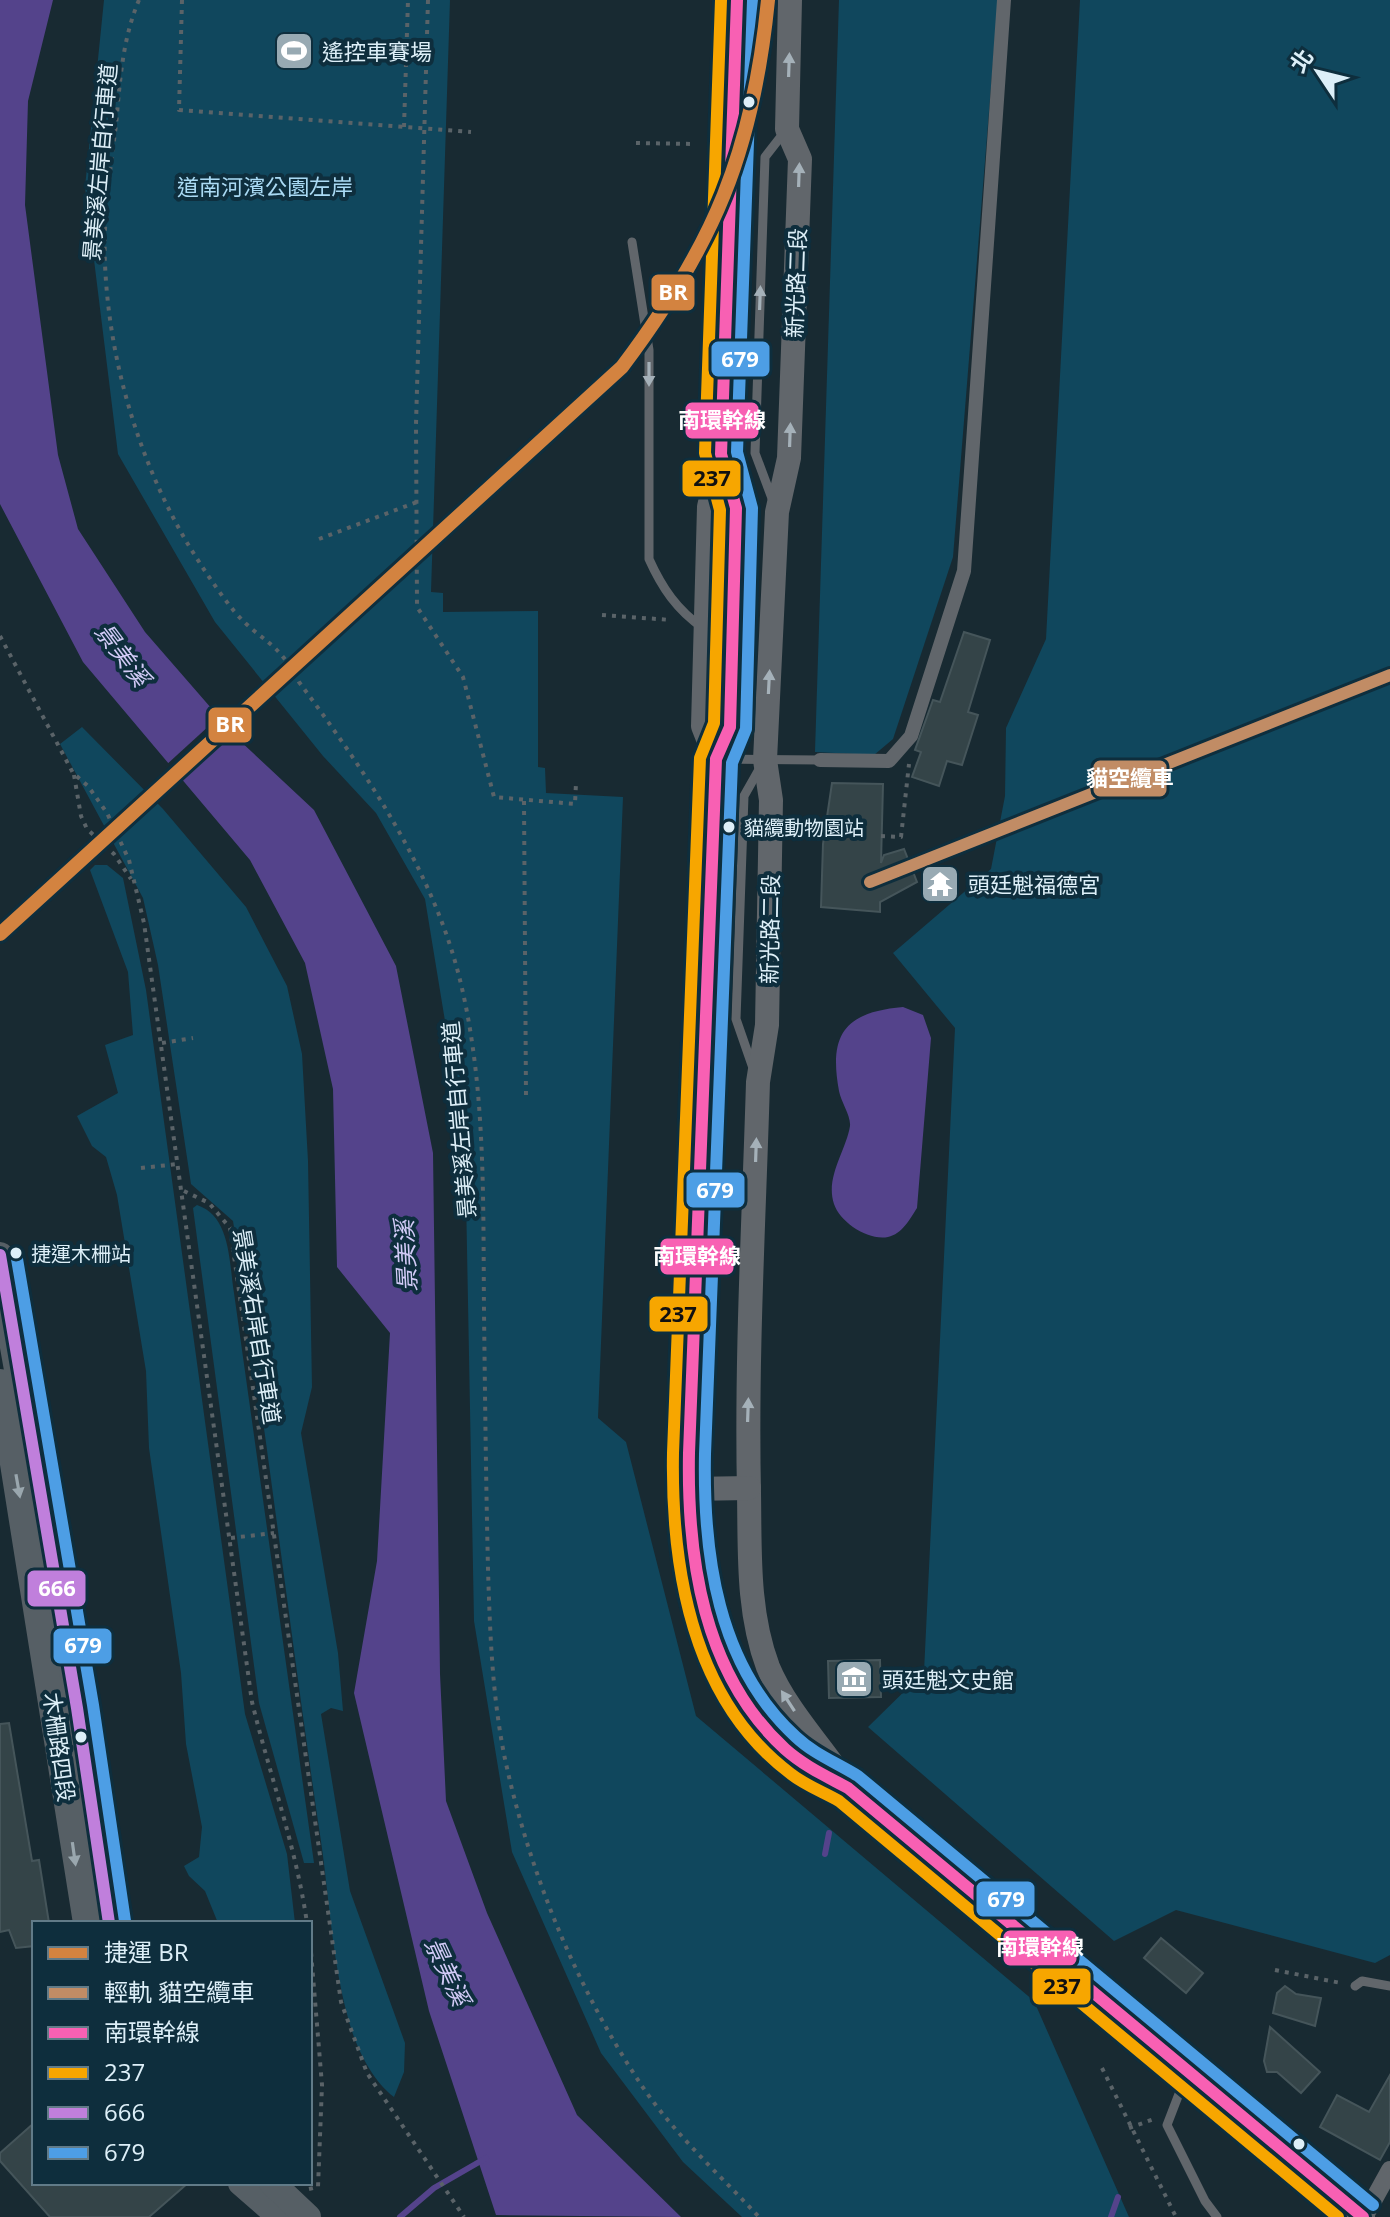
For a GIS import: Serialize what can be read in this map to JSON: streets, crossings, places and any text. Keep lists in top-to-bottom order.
{
  "streets": {
    "main road": ["木柵路四段"],
    "street": ["新光路二段"],
    "path": ["景美溪左岸自行車道", "景美溪右岸自行車道"]
  },
  "water": ["景美溪"],
  "parks": ["道南河濱公園左岸"],
  "places": {
    "sports": ["遙控車賽場"],
    "other": ["貓纜動物園站", "捷運木柵站"],
    "temple": ["頭廷魁福德宮"],
    "museum": ["頭廷魁文史館"]
  },
  "lines": [
    "metro line BR",
    "transit line 南環幹線",
    "transit line 237",
    "transit line 679",
    "tram line 貓空纜車",
    "transit line 666"
  ],
  "legend": [
    "捷運 BR",
    "輕軌 貓空纜車",
    "南環幹線",
    "237",
    "666",
    "679"
  ],
  "north": "top left"
}
